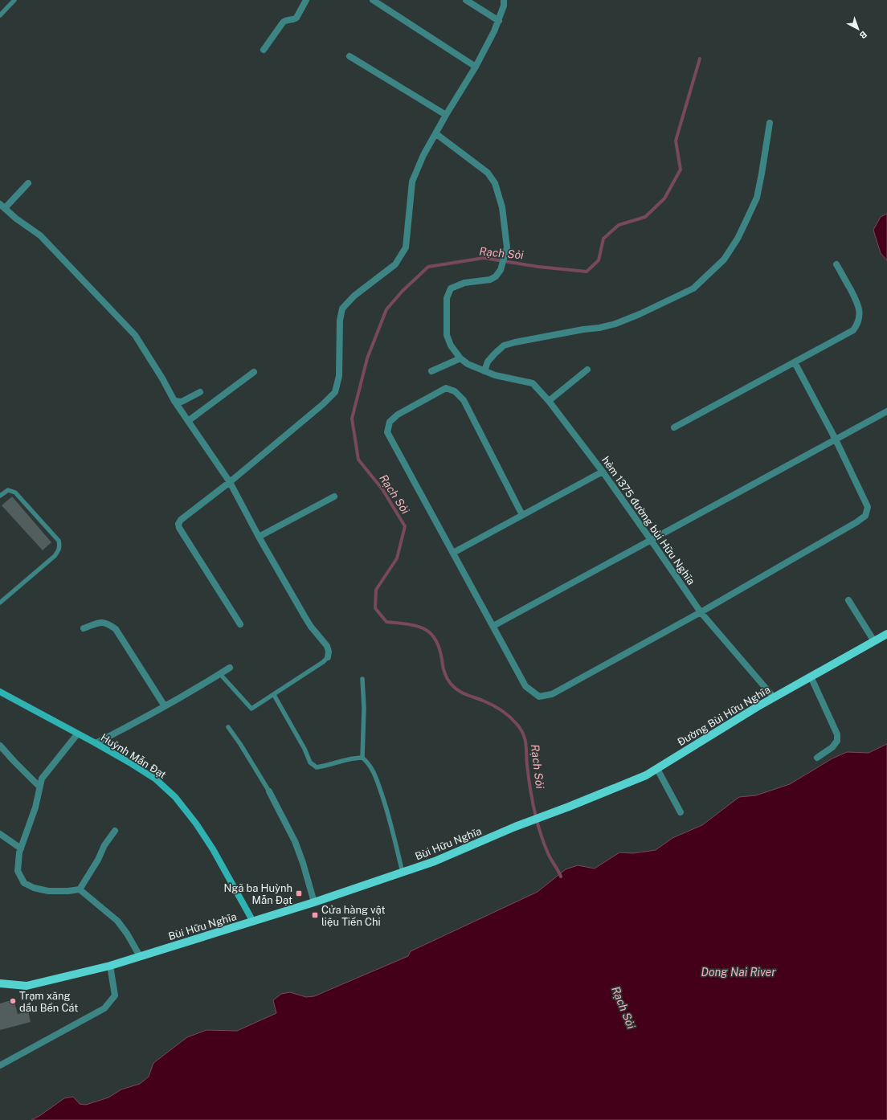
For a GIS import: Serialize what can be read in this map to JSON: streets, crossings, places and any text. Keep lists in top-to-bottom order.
{
  "streets": {
    "main road": ["Đường Bùi Hữu Nghĩa", "Huỳnh Mẫn Đạt", "Bùi Hữu Nghĩa"],
    "street": ["hẻm 1375 đường bùi Hữu Nghĩa"]
  },
  "crossings": [
    ["hẻm 1375 đường bùi Hữu Nghĩa", "Đường Bùi Hữu Nghĩa"],
    ["Đường Bùi Hữu Nghĩa", "Bùi Hữu Nghĩa"],
    ["Huỳnh Mẫn Đạt", "Bùi Hữu Nghĩa"]
  ],
  "water": ["Rạch Sỏi", "Dong Nai River"],
  "places": {
    "transit": ["Ngã ba Huỳnh Mẫn Đạt", "Cửa hàng vật liệu Tiến Chi"],
    "other": ["Trạm xăng dầu Bến Cát"]
  },
  "north": "bottom right"
}
